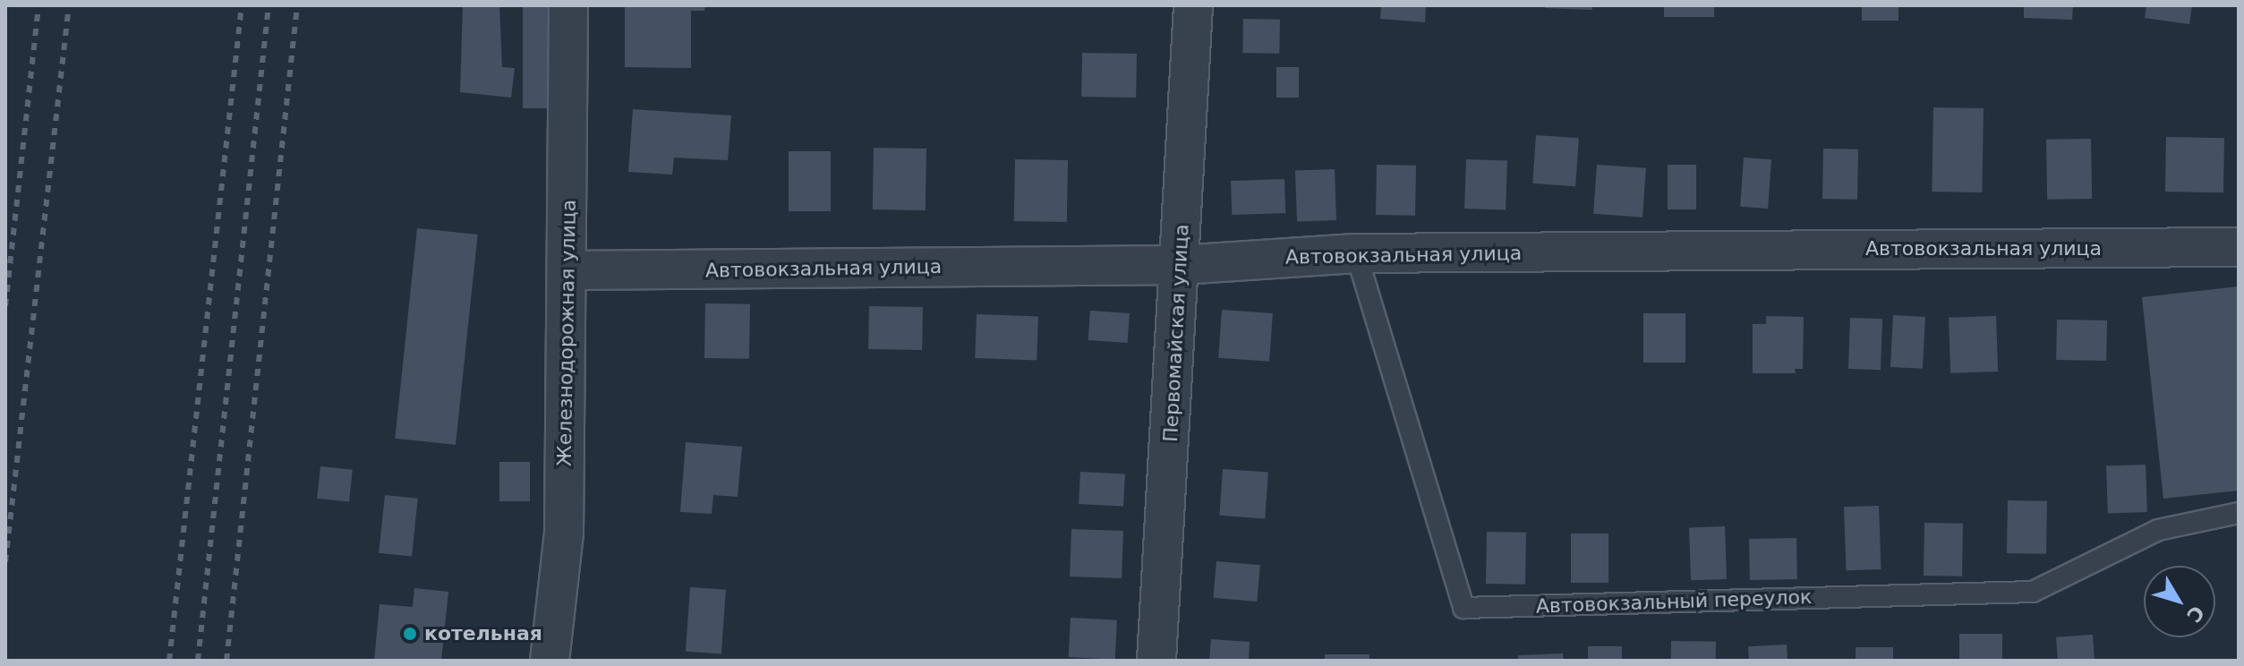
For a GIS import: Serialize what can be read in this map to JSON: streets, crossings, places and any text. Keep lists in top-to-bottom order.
{
  "streets": {
    "street": ["Автовокзальная улица", "Железнодорожная улица", "Первомайская улица"],
    "lane": ["Автовокзальный переулок"]
  },
  "crossings": [
    ["Автовокзальная улица", "Железнодорожная улица"],
    ["Автовокзальная улица", "Первомайская улица"],
    ["Автовокзальная улица", "Автовокзальный переулок"]
  ],
  "places": ["котельная"],
  "north": "bottom right"
}
